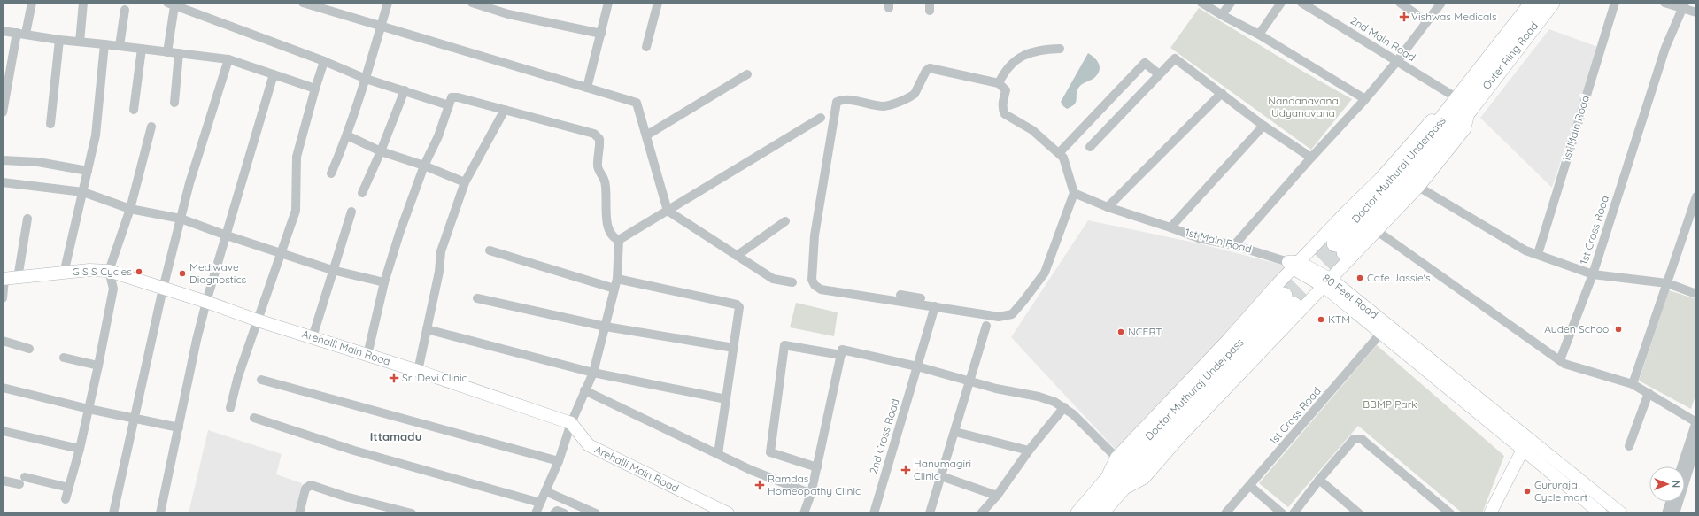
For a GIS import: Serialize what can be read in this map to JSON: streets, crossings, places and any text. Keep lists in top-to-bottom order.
{
  "streets": {
    "highway": ["Outer Ring Road", "Doctor Muthuraj Underpass"],
    "street": [
      "2nd Main Road",
      "1st Main Road",
      "1st Cross Road",
      "80 Feet Road",
      "Arehalli Main Road",
      "2nd Cross Road"
    ]
  },
  "crossings": [
    ["2nd Main Road", "Outer Ring Road"],
    ["2nd Main Road", "Doctor Muthuraj Underpass"],
    ["Outer Ring Road", "Doctor Muthuraj Underpass"],
    ["1st Main Road", "1st Cross Road"],
    ["1st Main Road", "80 Feet Road"],
    ["1st Cross Road", "80 Feet Road"]
  ],
  "districts": ["Ittamadu"],
  "parks": ["Nandanavana Udyanavana", "BBMP Park"],
  "places": {
    "health": [
      "Vishwas Medicals",
      "Sri Devi Clinic",
      "Hanumagiri Clinic",
      "Ramdas Homeopathy Clinic"
    ],
    "other": [
      "G S S Cycles",
      "Mediwave Diagnostics",
      "Cafe Jassie's",
      "KTM",
      "Auden School",
      "NCERT",
      "Gururaja Cycle mart"
    ]
  },
  "north": "right"
}
